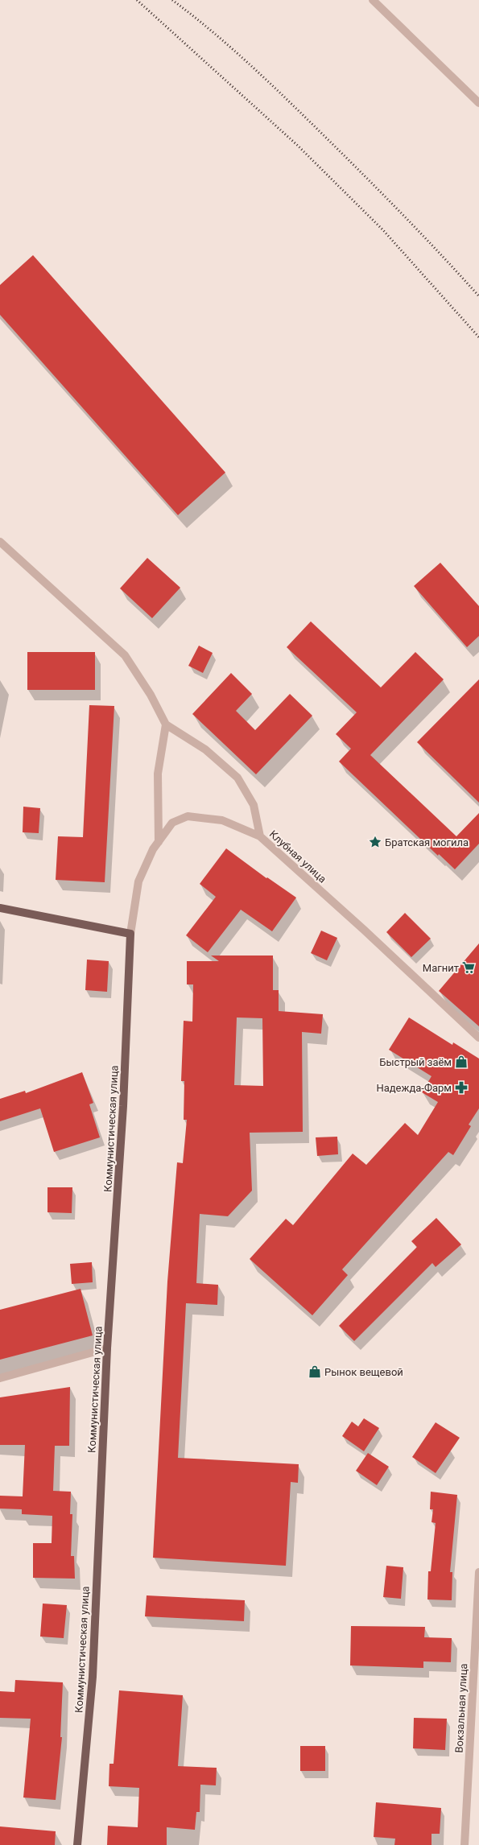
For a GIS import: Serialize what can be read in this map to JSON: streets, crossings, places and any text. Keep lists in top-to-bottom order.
{
  "streets": {
    "main road": ["Коммунистическая улица"],
    "street": ["Клубная улица", "Вокзальная улица"]
  },
  "crossings": [
    ["Клубная улица", "Коммунистическая улица"]
  ],
  "places": {
    "place": ["Братская могила"],
    "supermarket": ["Магнит"],
    "shop": ["Быстрый заём", "Рынок вещевой"],
    "pharmacy": ["Надежда-Фарм"]
  }
}
